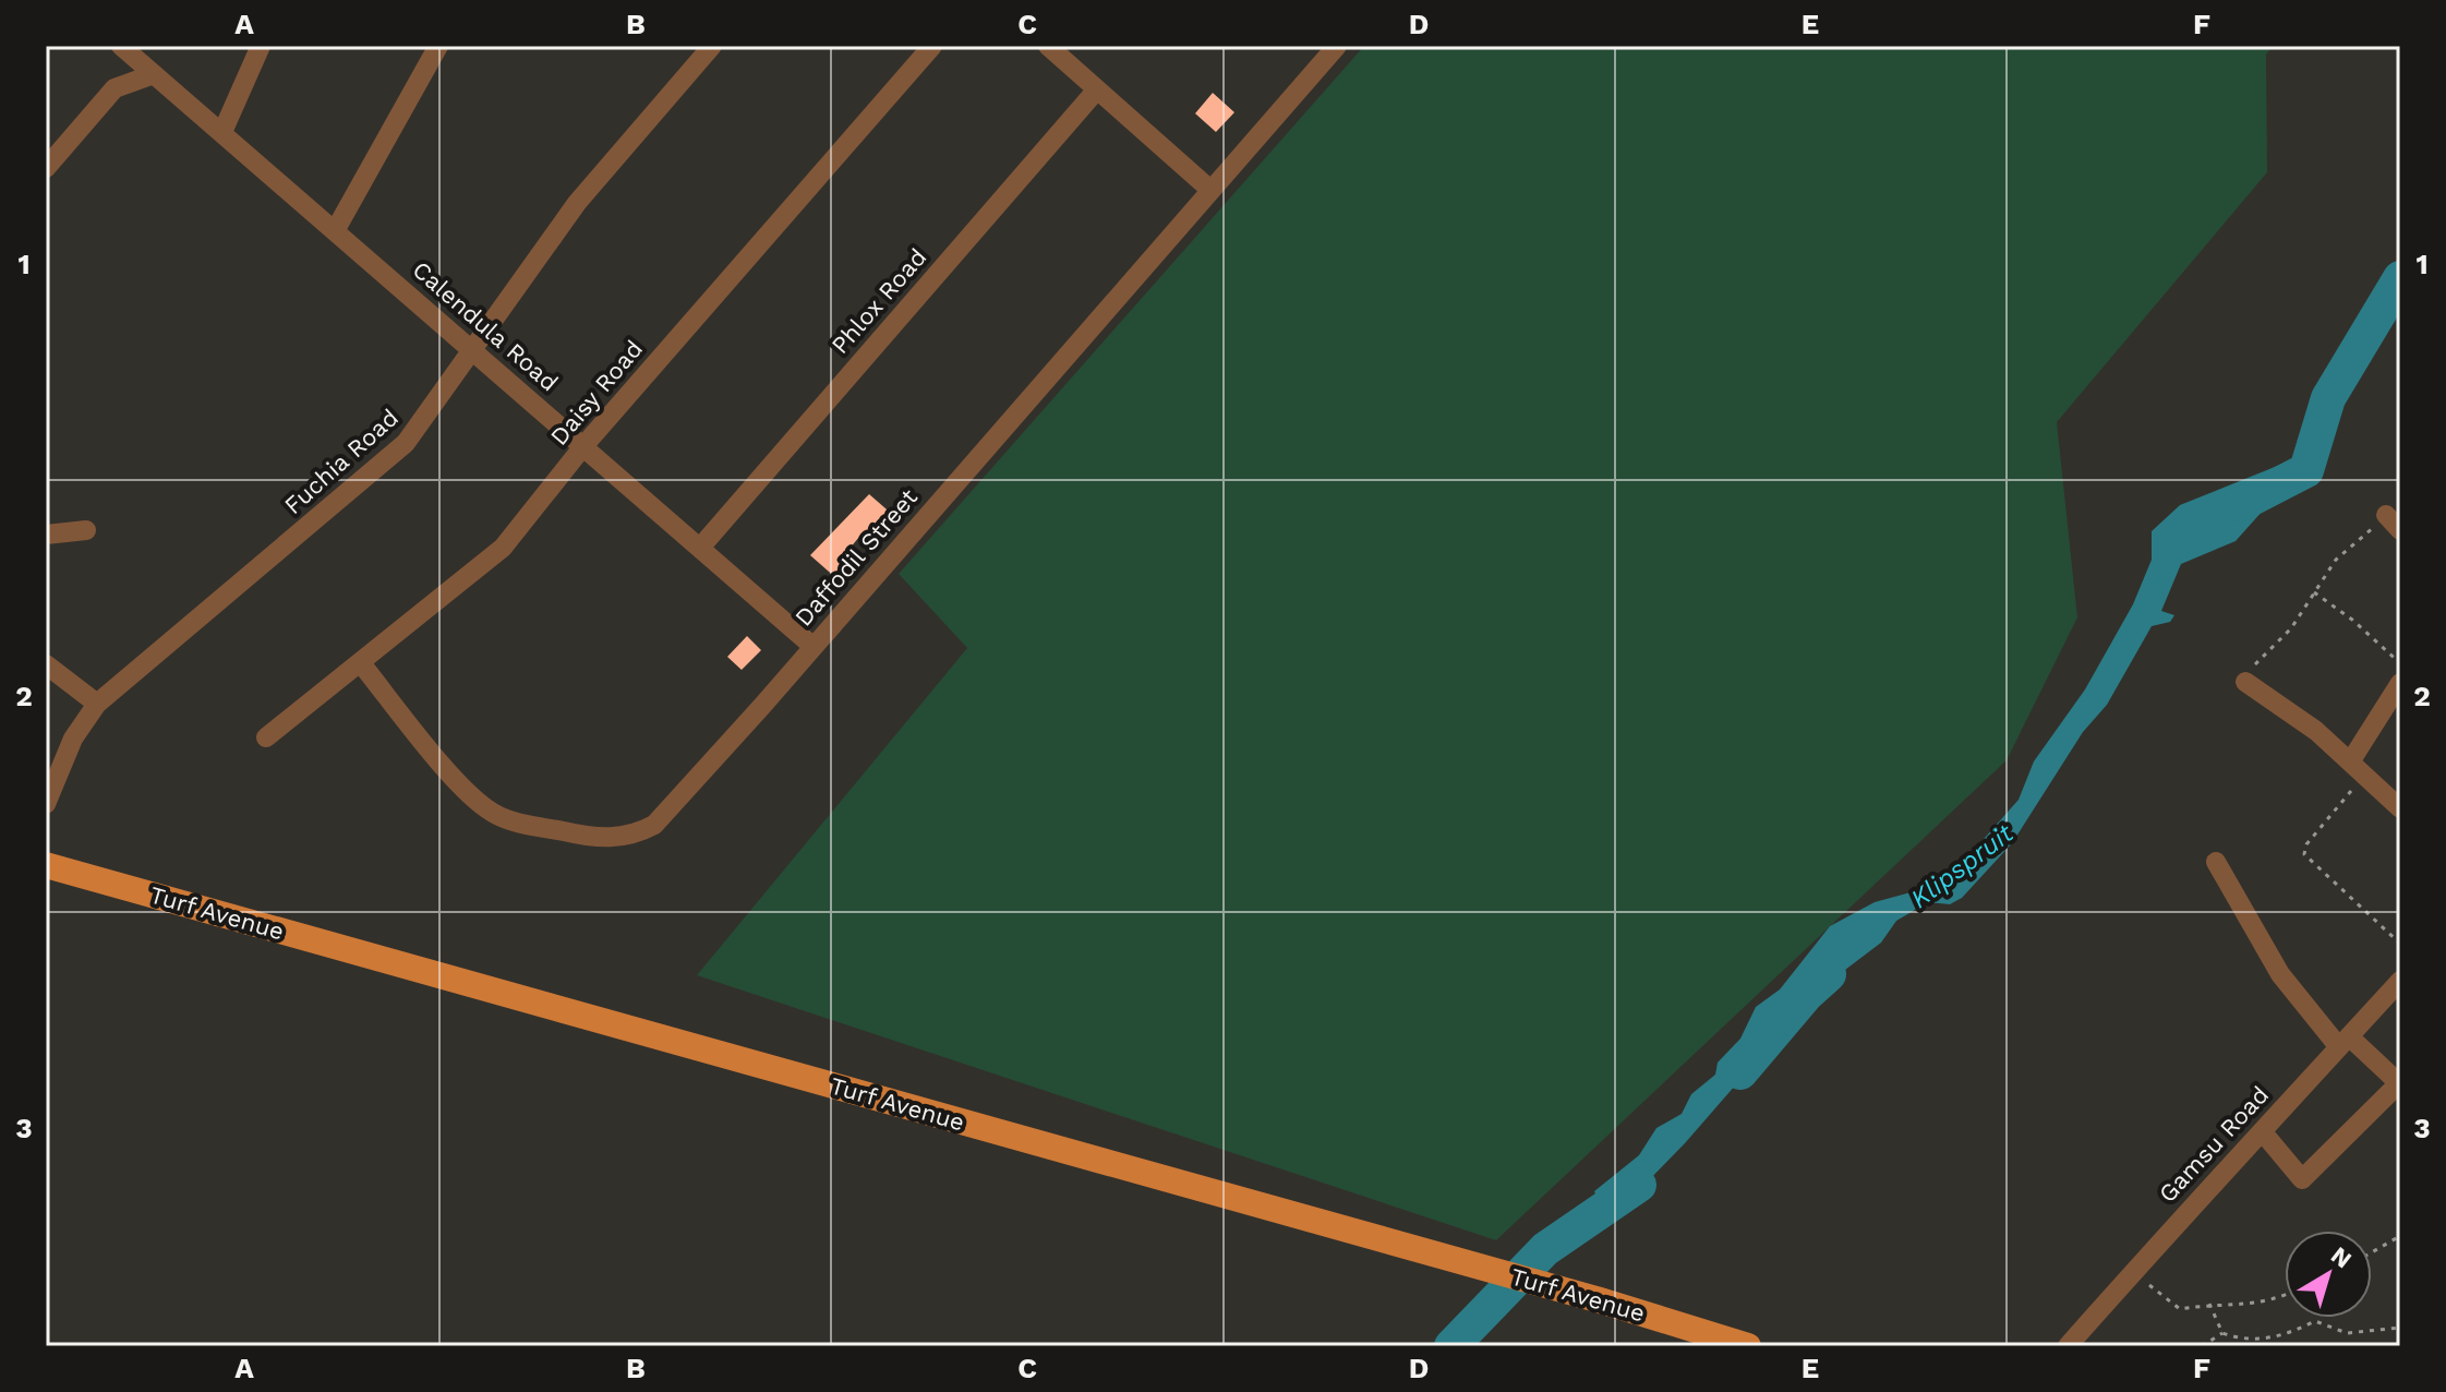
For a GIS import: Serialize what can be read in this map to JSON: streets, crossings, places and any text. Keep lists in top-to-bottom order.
{
  "streets": {
    "main road": ["Turf Avenue"],
    "street": [
      "Phlox Road",
      "Calendula Road",
      "Daisy Road",
      "Fuchia Road",
      "Daffodil Street",
      "Gamsu Road"
    ]
  },
  "crossings": [
    ["Phlox Road", "Calendula Road"],
    ["Calendula Road", "Daisy Road"],
    ["Calendula Road", "Fuchia Road"],
    ["Calendula Road", "Daffodil Street"],
    ["Daisy Road", "Daffodil Street"]
  ],
  "water": ["Klipspruit"],
  "north": "top right",
  "grid": {
    "columns": [
      "A",
      "B",
      "C",
      "D",
      "E",
      "F"
    ],
    "rows": ["1", "2", "3"]
  }
}
